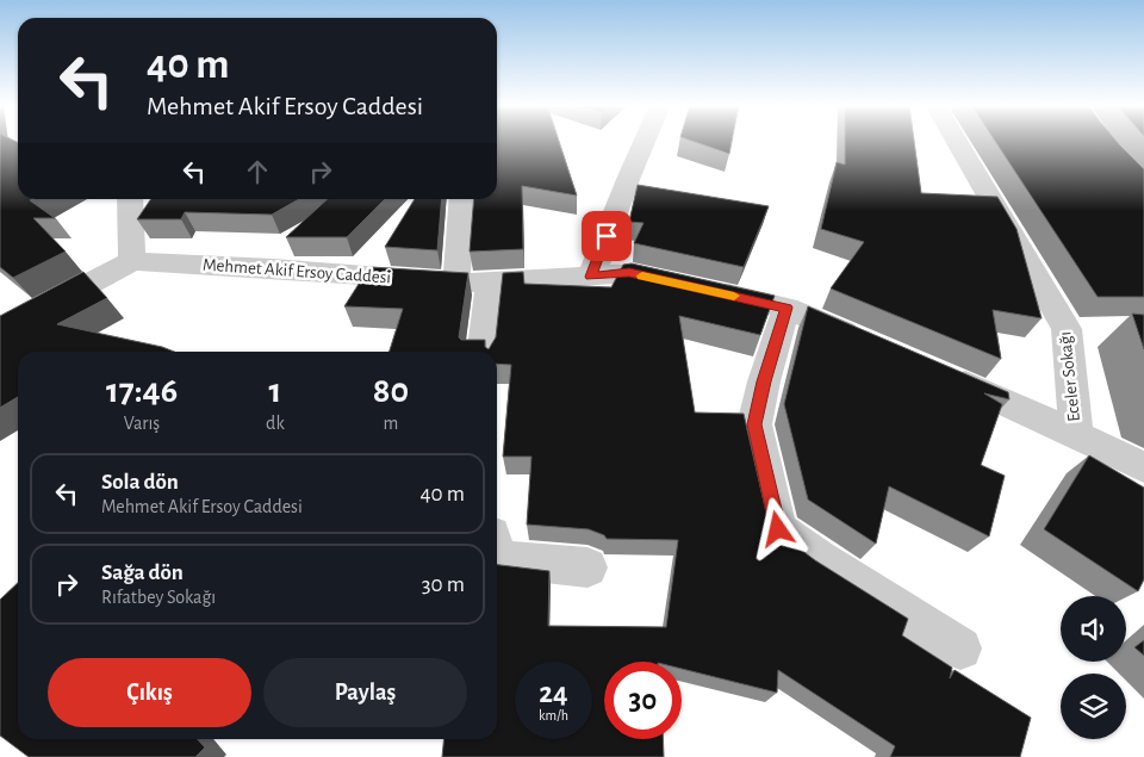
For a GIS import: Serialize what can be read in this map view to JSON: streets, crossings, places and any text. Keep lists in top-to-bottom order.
{
  "streets": {
    "street": ["Mehmet Akif Ersoy Caddesi", "Eceler Sokağı"]
  },
  "page": {
    "turn": ["40 m", "Mehmet Akif Ersoy Caddesi"],
    "eta": [
      "17:46",
      "Varış",
      "1",
      "dk",
      "80",
      "m"
    ],
    "list": [
      {
        "name": "Sola dön",
        "note": "Mehmet Akif Ersoy Caddesi",
        "value": "40 m"
      },
      {
        "name": "Sağa dön",
        "note": "Rıfatbey Sokağı",
        "value": "30 m"
      }
    ],
    "buttons": ["Çıkış", "Paylaş"],
    "speed": "24 km/h",
    "limit": "30"
  }
}
